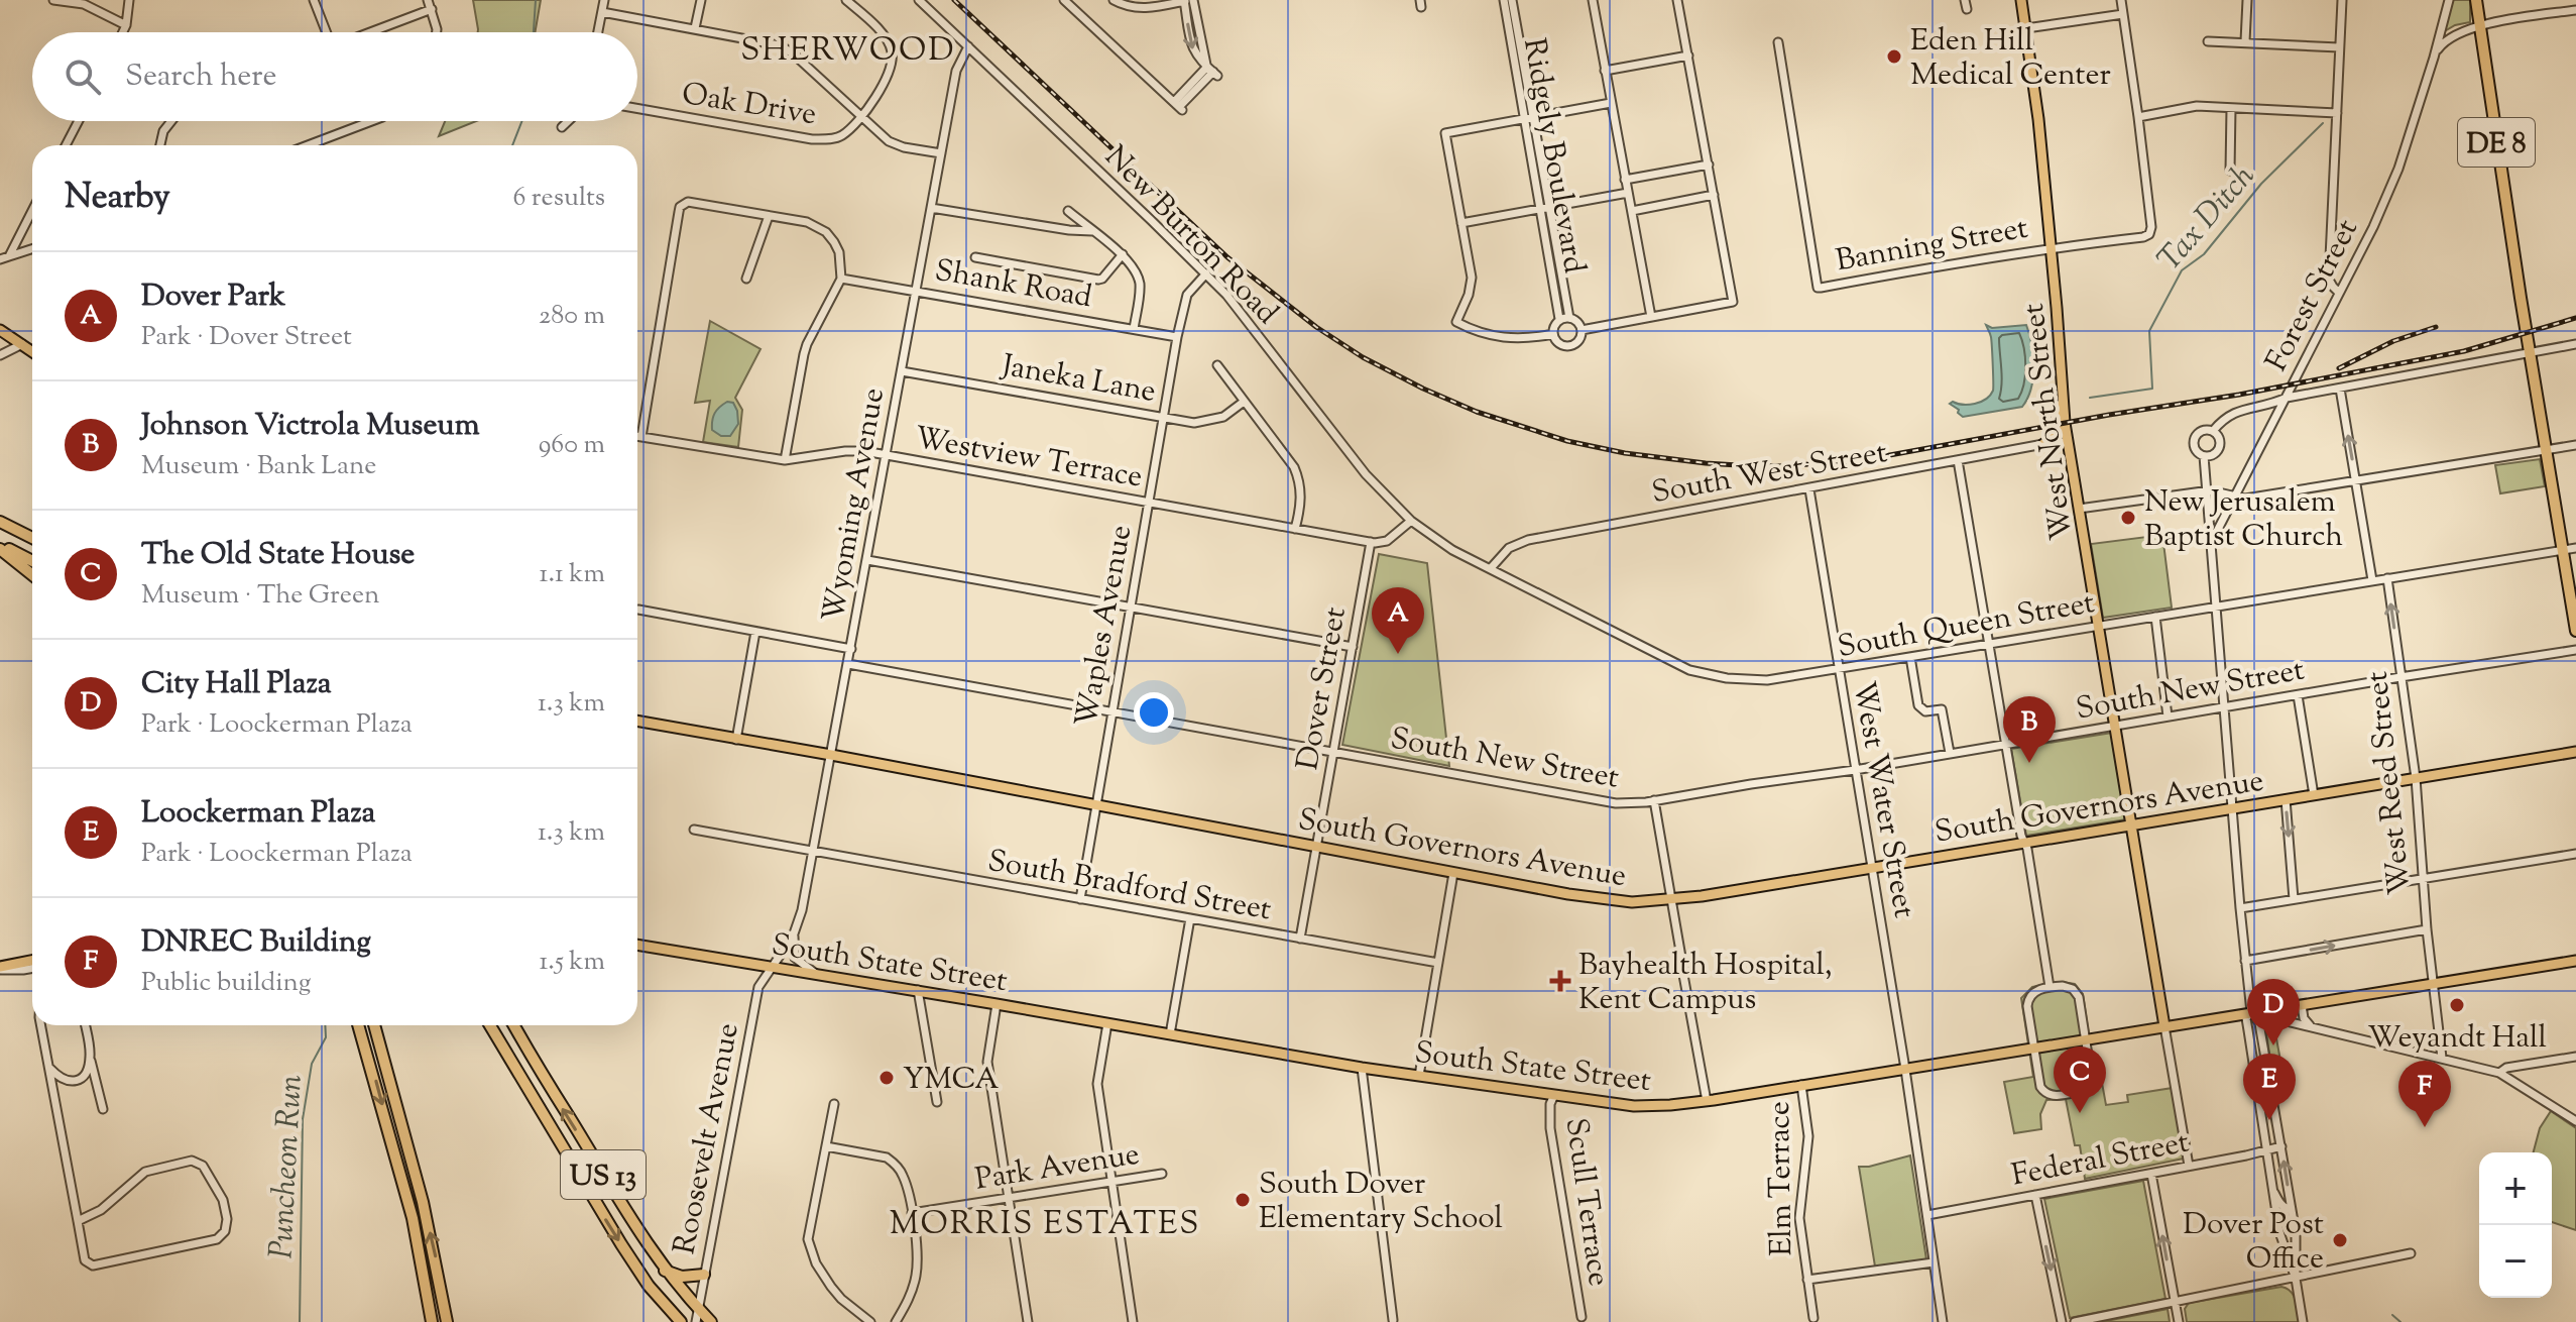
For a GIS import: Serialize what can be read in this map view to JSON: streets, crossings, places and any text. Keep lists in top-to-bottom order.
{
  "streets": {
    "highway": ["DE 8", "US 13"],
    "main road": ["West North Street", "South Governors Avenue", "South State Street"],
    "street": [
      "Oak Drive",
      "Ridgely Boulevard",
      "New Burton Road",
      "Banning Street",
      "Shank Road",
      "Forest Street",
      "Janeka Lane",
      "Westview Terrace",
      "South West Street",
      "Wyoming Avenue",
      "South Queen Street",
      "Waples Avenue",
      "Dover Street",
      "South New Street",
      "West Reed Street",
      "West Water Street",
      "South Bradford Street",
      "Roosevelt Avenue",
      "Federal Street",
      "Park Avenue",
      "Elm Terrace",
      "Scull Terrace"
    ]
  },
  "crossings": [
    ["DE 8", "South Queen Street"],
    ["New Burton Road", "Wyoming Avenue"],
    ["New Burton Road", "South Queen Street"],
    ["New Burton Road", "Waples Avenue"],
    ["Banning Street", "West North Street"],
    ["Shank Road", "Wyoming Avenue"],
    ["Shank Road", "Waples Avenue"],
    ["Janeka Lane", "Wyoming Avenue"],
    ["Janeka Lane", "Waples Avenue"],
    ["West North Street", "South West Street"],
    ["West North Street", "South Queen Street"],
    ["West North Street", "South New Street"],
    ["West North Street", "South Governors Avenue"],
    ["West North Street", "South State Street"],
    ["Westview Terrace", "Wyoming Avenue"],
    ["Westview Terrace", "Waples Avenue"],
    ["Westview Terrace", "Dover Street"],
    ["South West Street", "South Queen Street"],
    ["South West Street", "West Water Street"],
    ["Wyoming Avenue", "South New Street"],
    ["Wyoming Avenue", "South Governors Avenue"],
    ["Wyoming Avenue", "South Bradford Street"],
    ["Wyoming Avenue", "South State Street"],
    ["Wyoming Avenue", "Roosevelt Avenue"],
    ["South Queen Street", "West Reed Street"],
    ["South Queen Street", "West Water Street"],
    ["Waples Avenue", "South New Street"],
    ["Waples Avenue", "South Governors Avenue"],
    ["Waples Avenue", "South Bradford Street"],
    ["Dover Street", "South New Street"],
    ["Dover Street", "South Governors Avenue"],
    ["Dover Street", "South Bradford Street"],
    ["South New Street", "West Reed Street"],
    ["South New Street", "West Water Street"],
    ["West Reed Street", "South Governors Avenue"],
    ["West Reed Street", "South State Street"],
    ["West Water Street", "South Governors Avenue"],
    ["West Water Street", "South State Street"],
    ["West Water Street", "Federal Street"],
    ["South State Street", "Roosevelt Avenue"],
    ["South State Street", "Elm Terrace"],
    ["South State Street", "Scull Terrace"],
    ["Roosevelt Avenue", "US 13"]
  ],
  "districts": ["SHERWOOD", "MORRIS ESTATES"],
  "water": ["Tax Ditch", "Puncheon Run"],
  "places": {
    "other": [
      "Eden Hill Medical Center",
      "New Jerusalem Baptist Church",
      "Weyandt Hall",
      "YMCA",
      "South Dover Elementary School",
      "Dover Post Office"
    ],
    "health": ["Bayhealth Hospital, Kent Campus"]
  },
  "page": {
    "search": "Search here",
    "heading": ["Nearby", "6 results"],
    "list": [
      {
        "mark": "A",
        "name": "Dover Park",
        "note": "Park · Dover Street",
        "value": "280 m"
      },
      {
        "mark": "B",
        "name": "Johnson Victrola Museum",
        "note": "Museum · Bank Lane",
        "value": "960 m"
      },
      {
        "mark": "C",
        "name": "The Old State House",
        "note": "Museum · The Green",
        "value": "1.1 km"
      },
      {
        "mark": "D",
        "name": "City Hall Plaza",
        "note": "Park · Loockerman Plaza",
        "value": "1.3 km"
      },
      {
        "mark": "E",
        "name": "Loockerman Plaza",
        "note": "Park · Loockerman Plaza",
        "value": "1.3 km"
      },
      {
        "mark": "F",
        "name": "DNREC Building",
        "note": "Public building",
        "value": "1.5 km"
      }
    ],
    "pins": [
      "A",
      "B",
      "D",
      "C",
      "E",
      "F"
    ],
    "map_buttons": ["+", "−"]
  }
}
